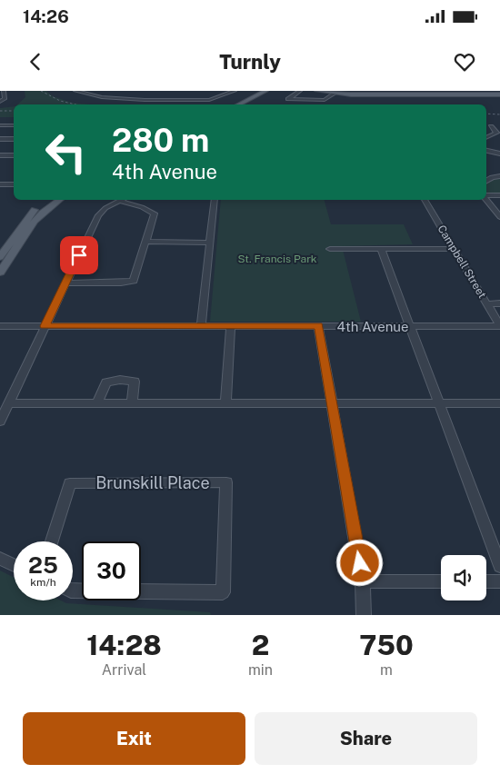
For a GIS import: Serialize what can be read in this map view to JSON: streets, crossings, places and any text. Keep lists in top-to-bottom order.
{
  "streets": {
    "street": ["Campbell Street", "4th Avenue", "Brunskill Place"]
  },
  "crossings": [
    ["Campbell Street", "4th Avenue"]
  ],
  "parks": ["St. Francis Park"],
  "page": {
    "status": "14:26",
    "header": "Turnly",
    "turn": ["280 m", "4th Avenue"],
    "speed": "25 km/h",
    "limit": "30",
    "eta": [
      "14:28",
      "Arrival",
      "2",
      "min",
      "750",
      "m"
    ],
    "buttons": ["Exit", "Share"]
  }
}
